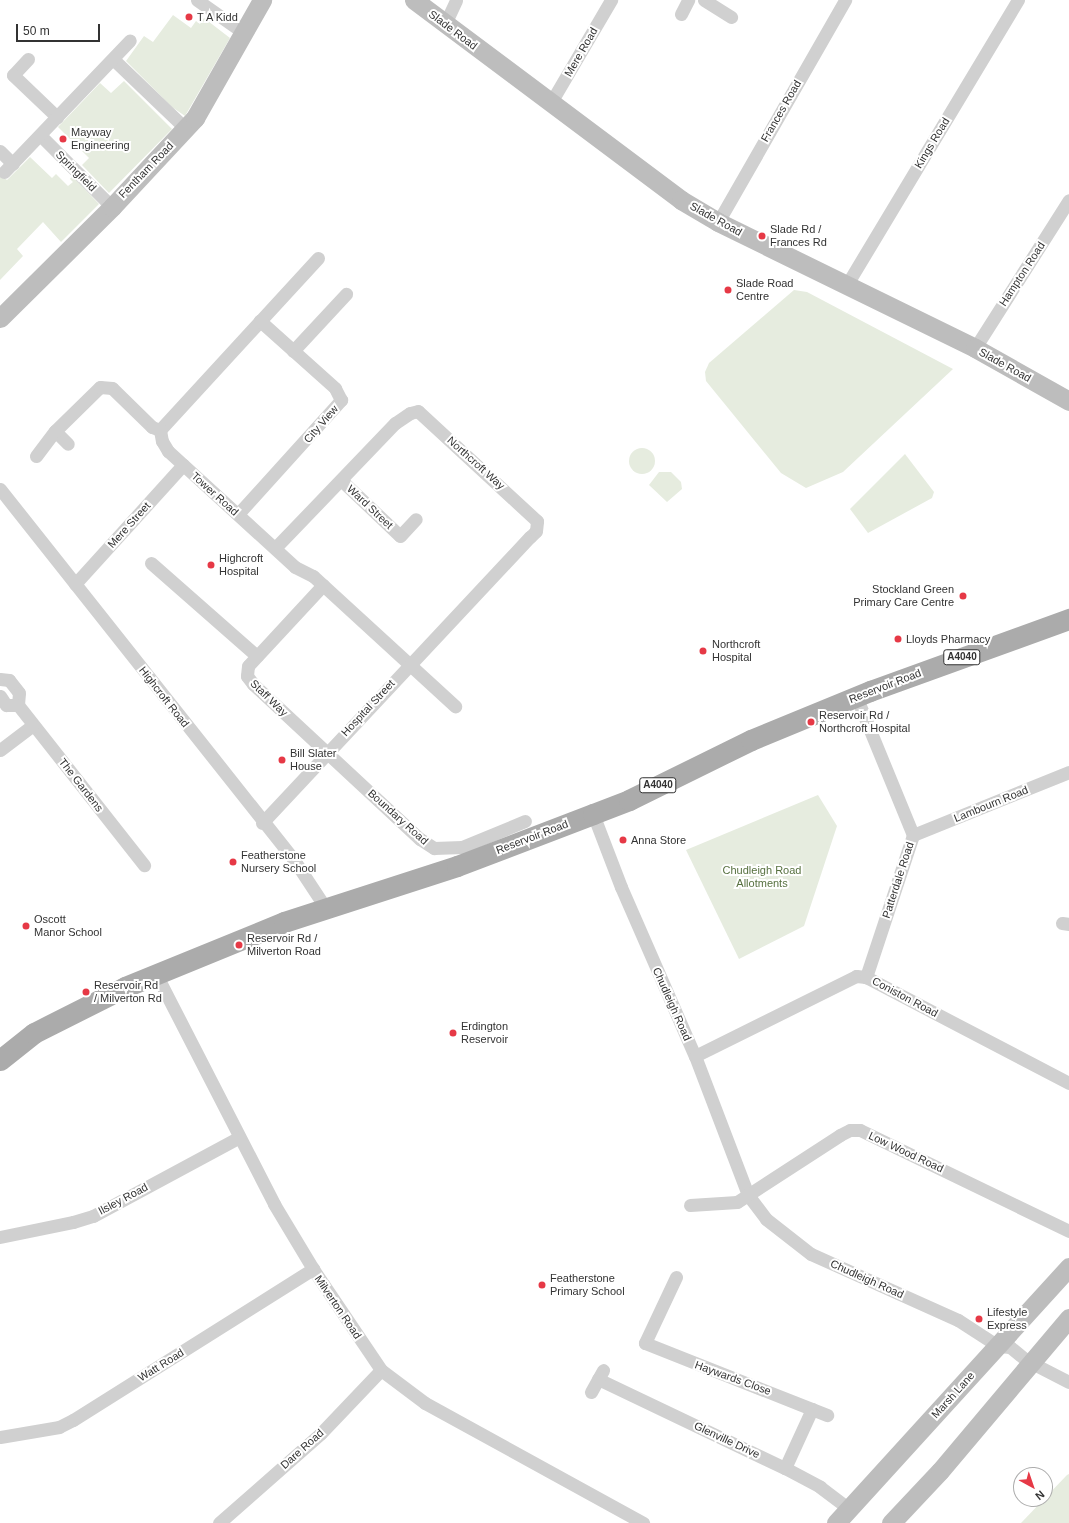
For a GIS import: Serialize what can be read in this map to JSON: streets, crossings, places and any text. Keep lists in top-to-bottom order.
{
  "streets": {
    "main road": ["A4040", "Reservoir Road"],
    "street": [
      "Slade Road",
      "Mere Road",
      "Frances Road",
      "Kings Road",
      "Fentham Road",
      "Springfield",
      "Hampton Road",
      "City View",
      "Northcroft Way",
      "Tower Road",
      "Ward Street",
      "Mere Street",
      "Highcroft Road",
      "Staff Way",
      "Hospital Street",
      "The Gardens",
      "Lambourn Road",
      "Boundary Road",
      "Patterdale Road",
      "Coniston Road",
      "Chudleigh Road",
      "Low Wood Road",
      "Ilsley Road",
      "Milverton Road",
      "Watt Road",
      "Haywards Close",
      "Marsh Lane",
      "Glenville Drive",
      "Dare Road"
    ]
  },
  "crossings": [
    ["Slade Road", "Mere Road"],
    ["Slade Road", "Frances Road"],
    ["Slade Road", "Kings Road"],
    ["Slade Road", "Hampton Road"],
    ["Fentham Road", "Springfield"],
    ["City View", "Tower Road"],
    ["Northcroft Way", "Tower Road"],
    ["Northcroft Way", "Ward Street"],
    ["Northcroft Way", "Hospital Street"],
    ["Tower Road", "Mere Street"],
    ["Tower Road", "Staff Way"],
    ["Tower Road", "Hospital Street"],
    ["Mere Street", "Highcroft Road"],
    ["Reservoir Road", "Highcroft Road"],
    ["Reservoir Road", "Patterdale Road"],
    ["Reservoir Road", "Chudleigh Road"],
    ["Reservoir Road", "Milverton Road"],
    ["Highcroft Road", "Hospital Street"],
    ["Staff Way", "Hospital Street"],
    ["Staff Way", "Boundary Road"],
    ["Hospital Street", "Boundary Road"],
    ["Lambourn Road", "Patterdale Road"],
    ["Patterdale Road", "Coniston Road"],
    ["Coniston Road", "Chudleigh Road"],
    ["Chudleigh Road", "Low Wood Road"],
    ["Chudleigh Road", "Marsh Lane"],
    ["Ilsley Road", "Milverton Road"],
    ["Milverton Road", "Watt Road"],
    ["Milverton Road", "Dare Road"],
    ["Marsh Lane", "Glenville Drive"]
  ],
  "parks": ["Chudleigh Road Allotments"],
  "places": [
    "T A Kidd",
    "Mayway Engineering",
    "Slade Rd / Frances Rd",
    "Slade Road Centre",
    "Highcroft Hospital",
    "Stockland Green Primary Care Centre",
    "Lloyds Pharmacy",
    "Northcroft Hospital",
    "Reservoir Rd / Northcroft Hospital",
    "Bill Slater House",
    "Anna Store",
    "Featherstone Nursery School",
    "Oscott Manor School",
    "Reservoir Rd / Milverton Road",
    "Reservoir Rd / Milverton Rd",
    "Erdington Reservoir",
    "Featherstone Primary School",
    "Lifestyle Express"
  ],
  "scale_bar": "50 m",
  "north": "bottom right"
}
